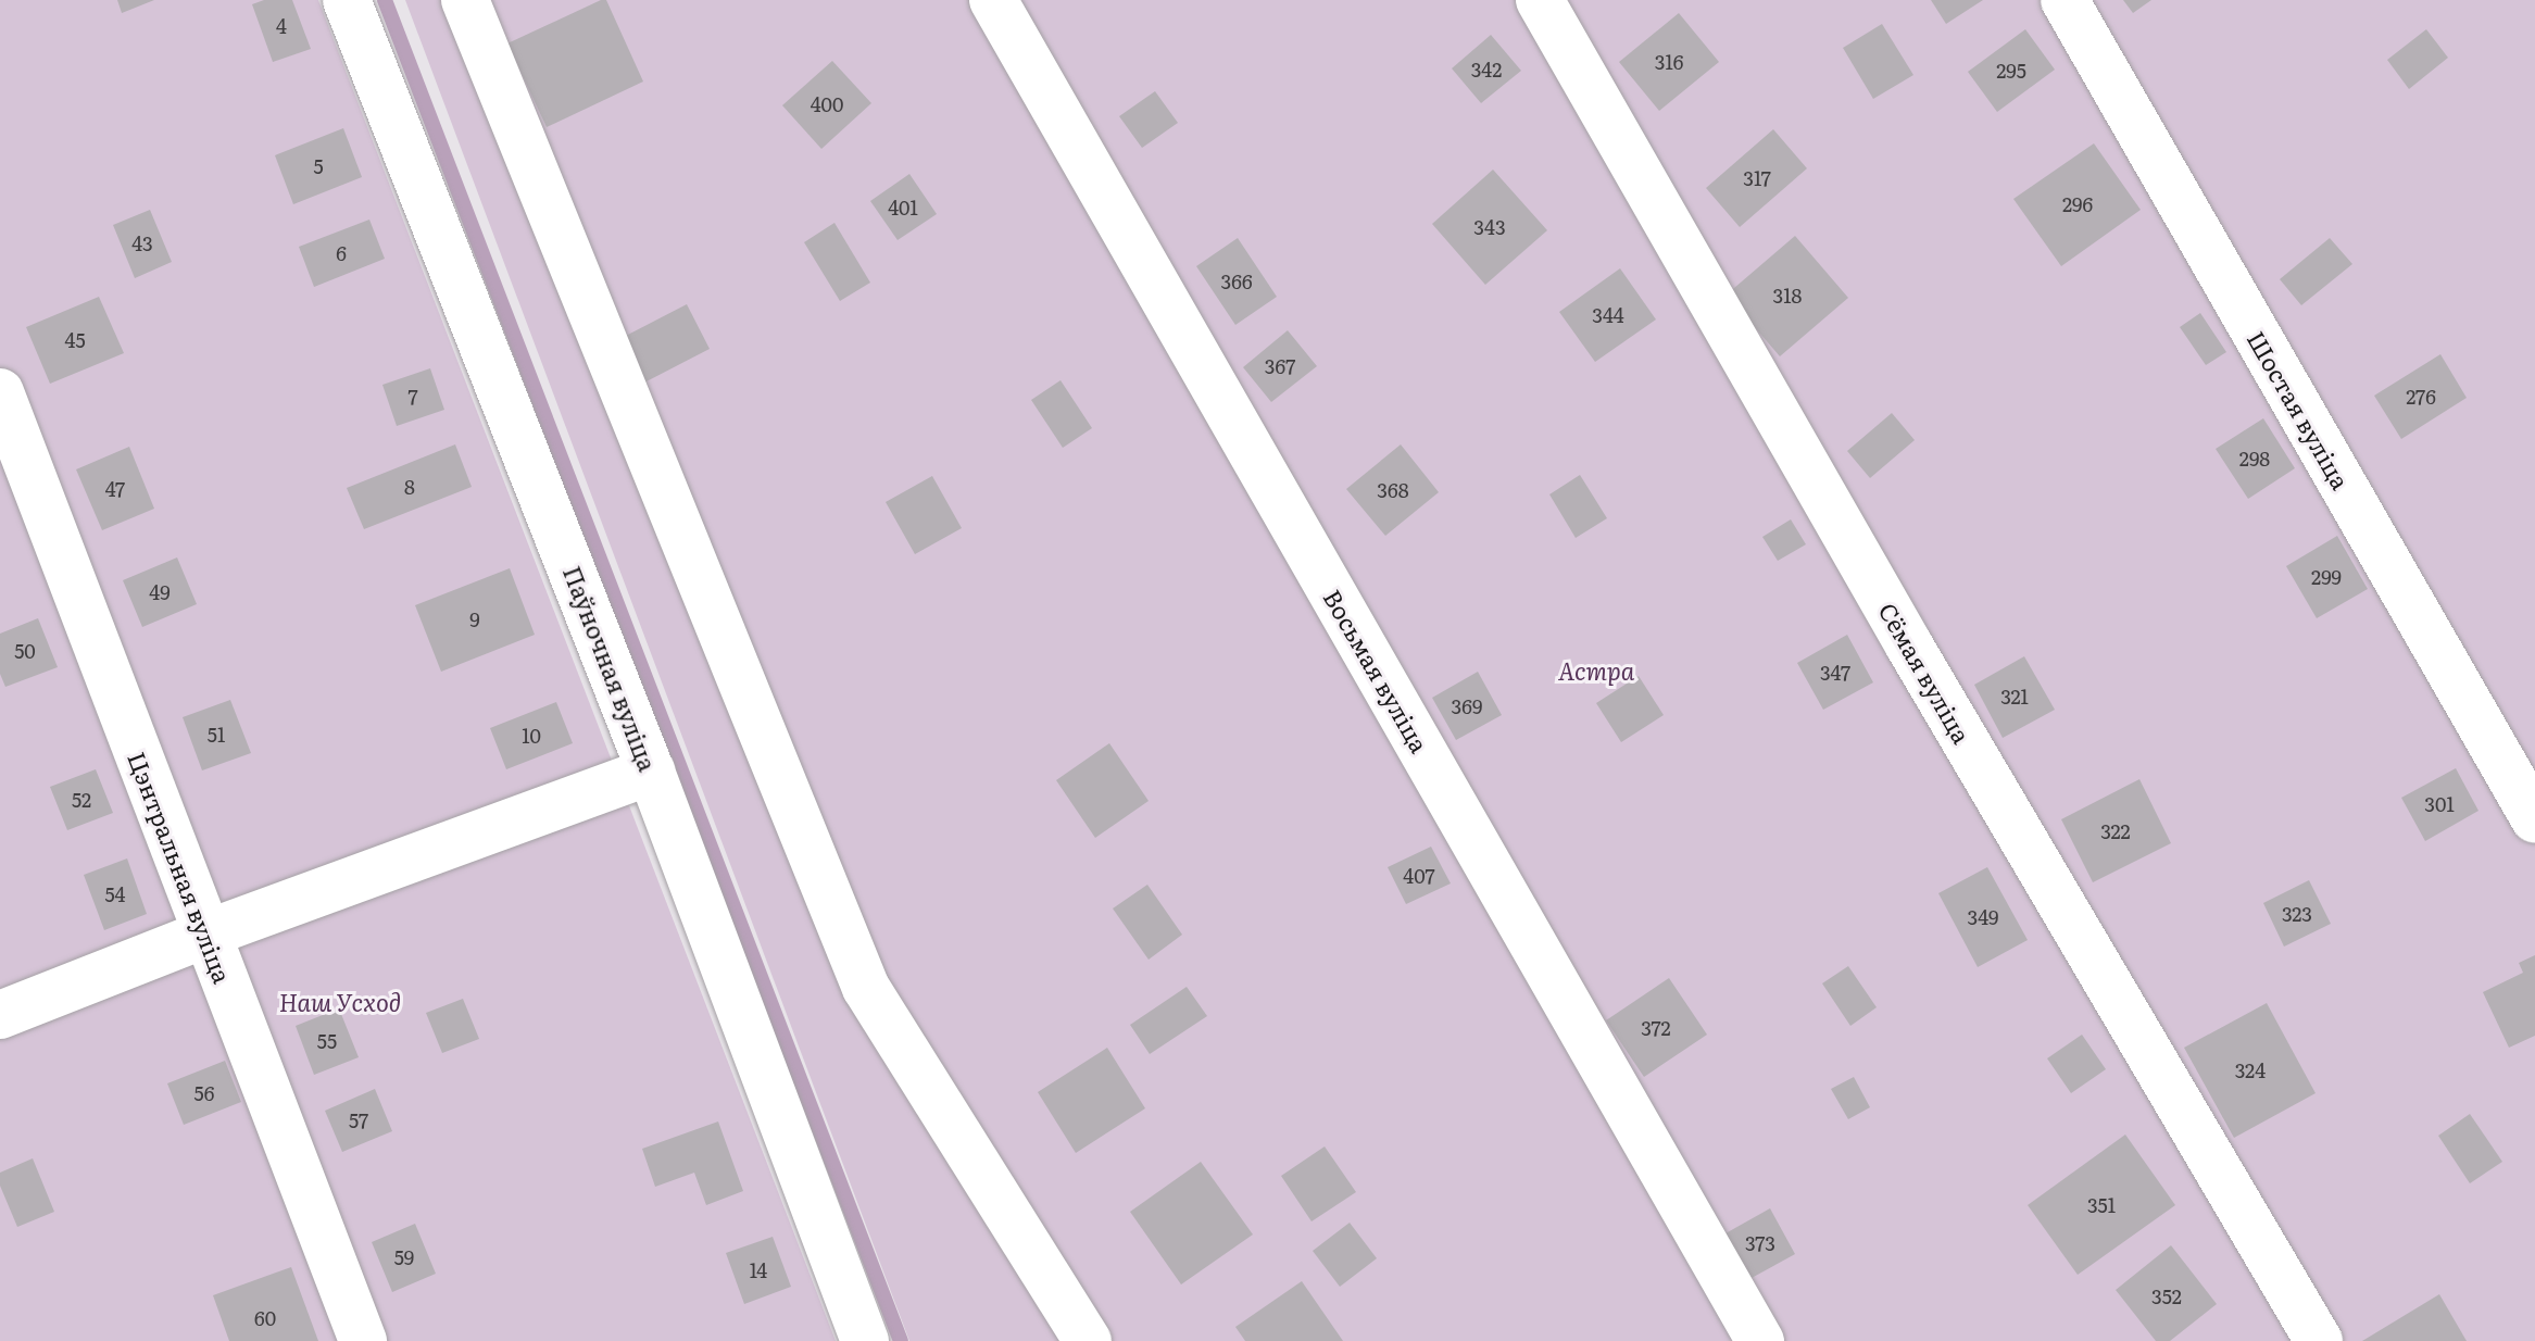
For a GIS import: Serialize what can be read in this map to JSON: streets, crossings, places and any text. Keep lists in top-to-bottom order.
{
  "streets": {
    "lane": [
      "Шостая вуліца",
      "Паўночная вуліца",
      "Восьмая вуліца",
      "Сёмая вуліца",
      "Цэнтральная вуліца"
    ]
  },
  "parks": ["Астра", "Наш Усход"],
  "house_numbers": [
    "4",
    "316",
    "342",
    "295",
    "400",
    "5",
    "317",
    "296",
    "401",
    "343",
    "43",
    "6",
    "366",
    "318",
    "344",
    "45",
    "367",
    "7",
    "276",
    "298",
    "8",
    "47",
    "368",
    "299",
    "49",
    "9",
    "50",
    "347",
    "321",
    "369",
    "51",
    "10",
    "52",
    "301",
    "322",
    "407",
    "54",
    "323",
    "349",
    "372",
    "55",
    "324",
    "56",
    "57",
    "351",
    "373",
    "59",
    "14",
    "352",
    "60"
  ]
}
